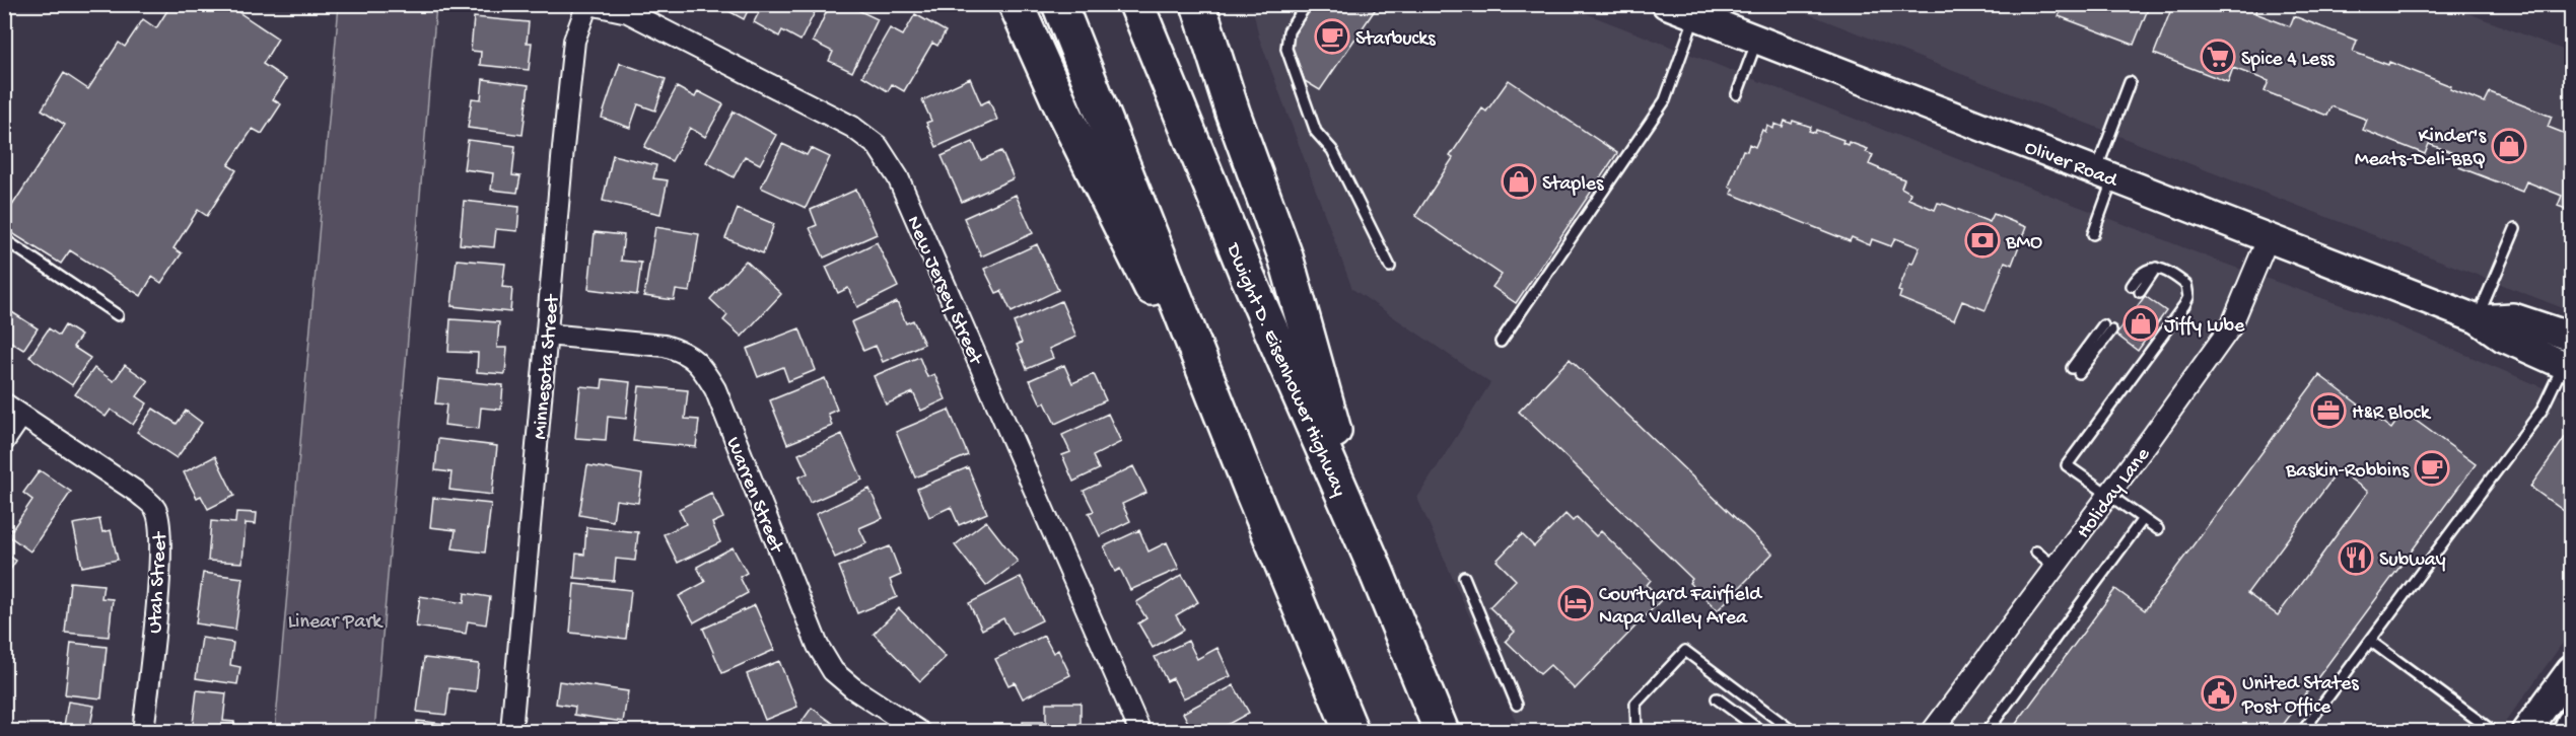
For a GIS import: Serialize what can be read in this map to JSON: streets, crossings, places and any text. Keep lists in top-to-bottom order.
{
  "streets": {
    "highway": ["Dwight D. Eisenhower Highway"],
    "street": [
      "Oliver Road",
      "New Jersey Street",
      "Minnesota Street",
      "Holiday Lane",
      "Warren Street",
      "Utah Street"
    ]
  },
  "crossings": [
    ["Oliver Road", "Holiday Lane"],
    ["New Jersey Street", "Minnesota Street"],
    ["Minnesota Street", "Warren Street"]
  ],
  "parks": ["Linear Park"],
  "places": {
    "cafe": ["Starbucks", "Baskin-Robbins"],
    "supermarket": ["Spice 4 Less"],
    "shop": ["Kinder's Meats-Deli-BBQ", "Staples", "Jiffy Lube"],
    "bank": ["BMO"],
    "office": ["H&R Block"],
    "restaurant": ["Subway"],
    "hotel": ["Courtyard Fairfield Napa Valley Area"],
    "public building": ["United States Post Office"]
  }
}
